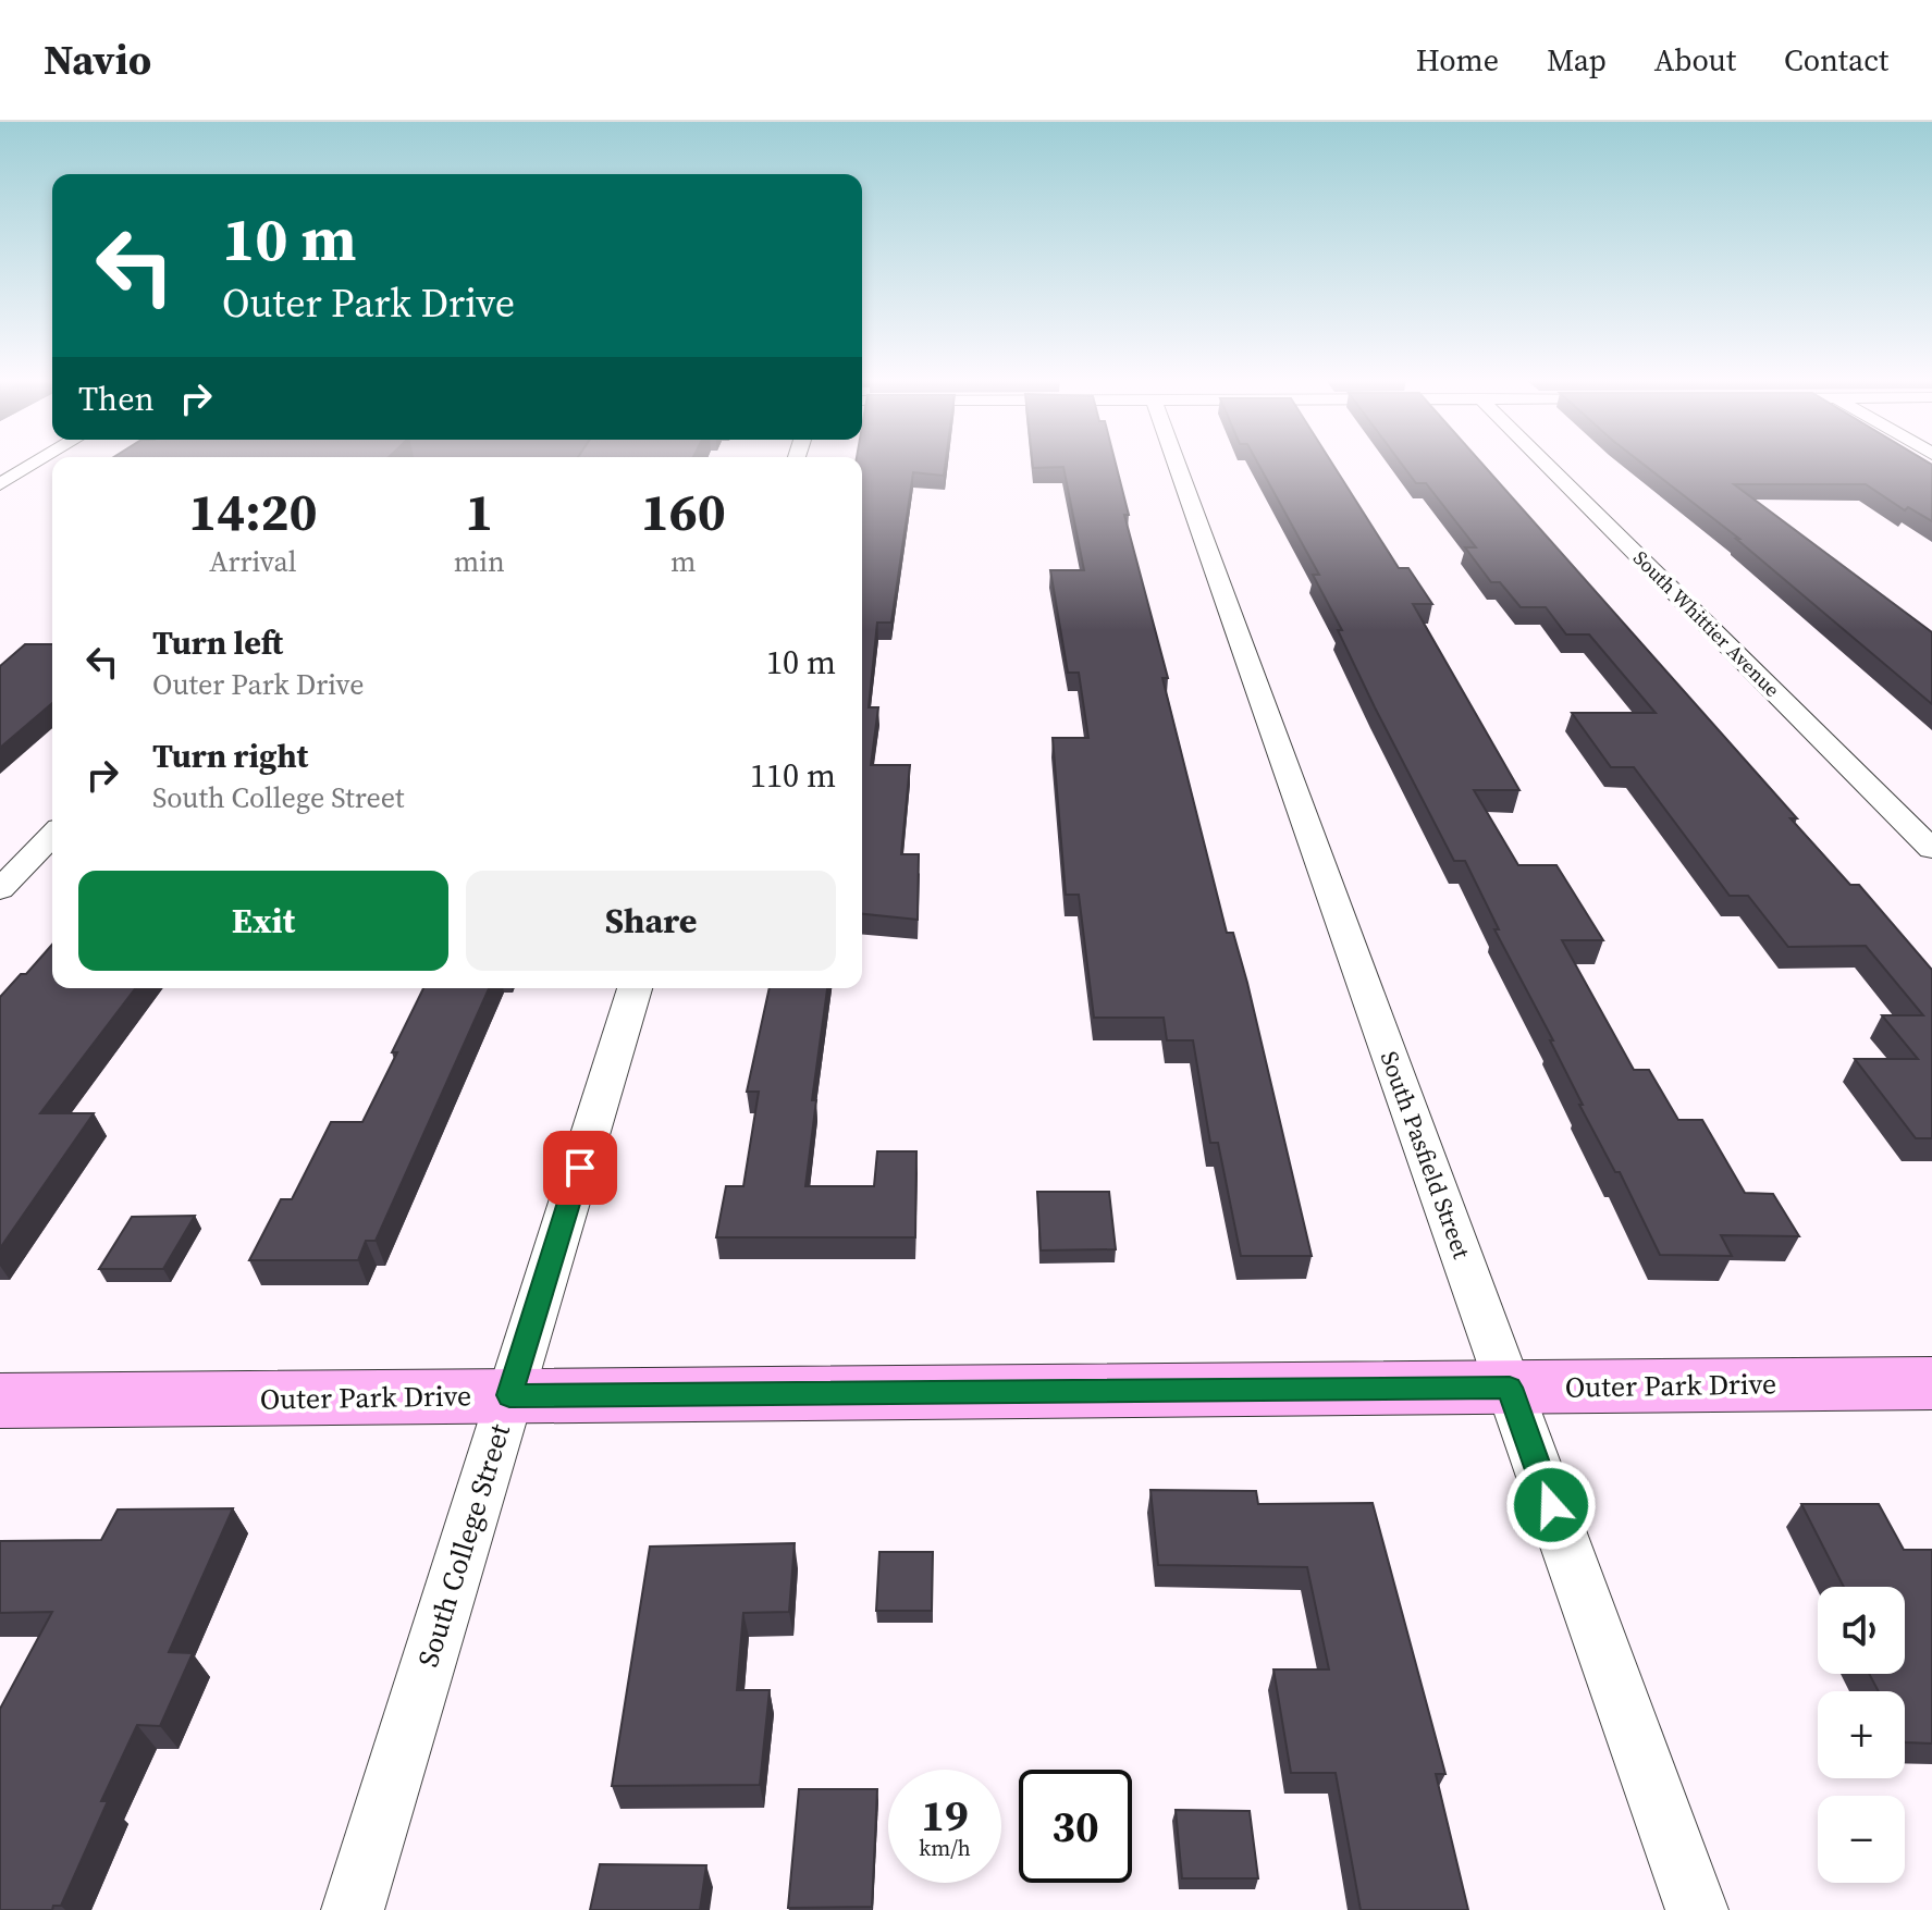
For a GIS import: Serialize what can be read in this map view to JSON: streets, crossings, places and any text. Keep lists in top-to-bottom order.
{
  "streets": {
    "street": [
      "South Whittier Avenue",
      "South Pasfield Street",
      "Outer Park Drive",
      "South College Street"
    ]
  },
  "crossings": [
    ["South Pasfield Street", "Outer Park Drive"],
    ["Outer Park Drive", "South College Street"]
  ],
  "page": {
    "header": "Navio",
    "nav": [
      "Home",
      "Map",
      "About",
      "Contact"
    ],
    "turn": ["10 m", "Outer Park Drive"],
    "then": "Then",
    "eta": [
      "14:20",
      "Arrival",
      "1",
      "min",
      "160",
      "m"
    ],
    "list": [
      {
        "name": "Turn left",
        "note": "Outer Park Drive",
        "value": "10 m"
      },
      {
        "name": "Turn right",
        "note": "South College Street",
        "value": "110 m"
      }
    ],
    "buttons": ["Exit", "Share"],
    "map_buttons": ["+", "−"],
    "speed": "19 km/h",
    "limit": "30"
  }
}
